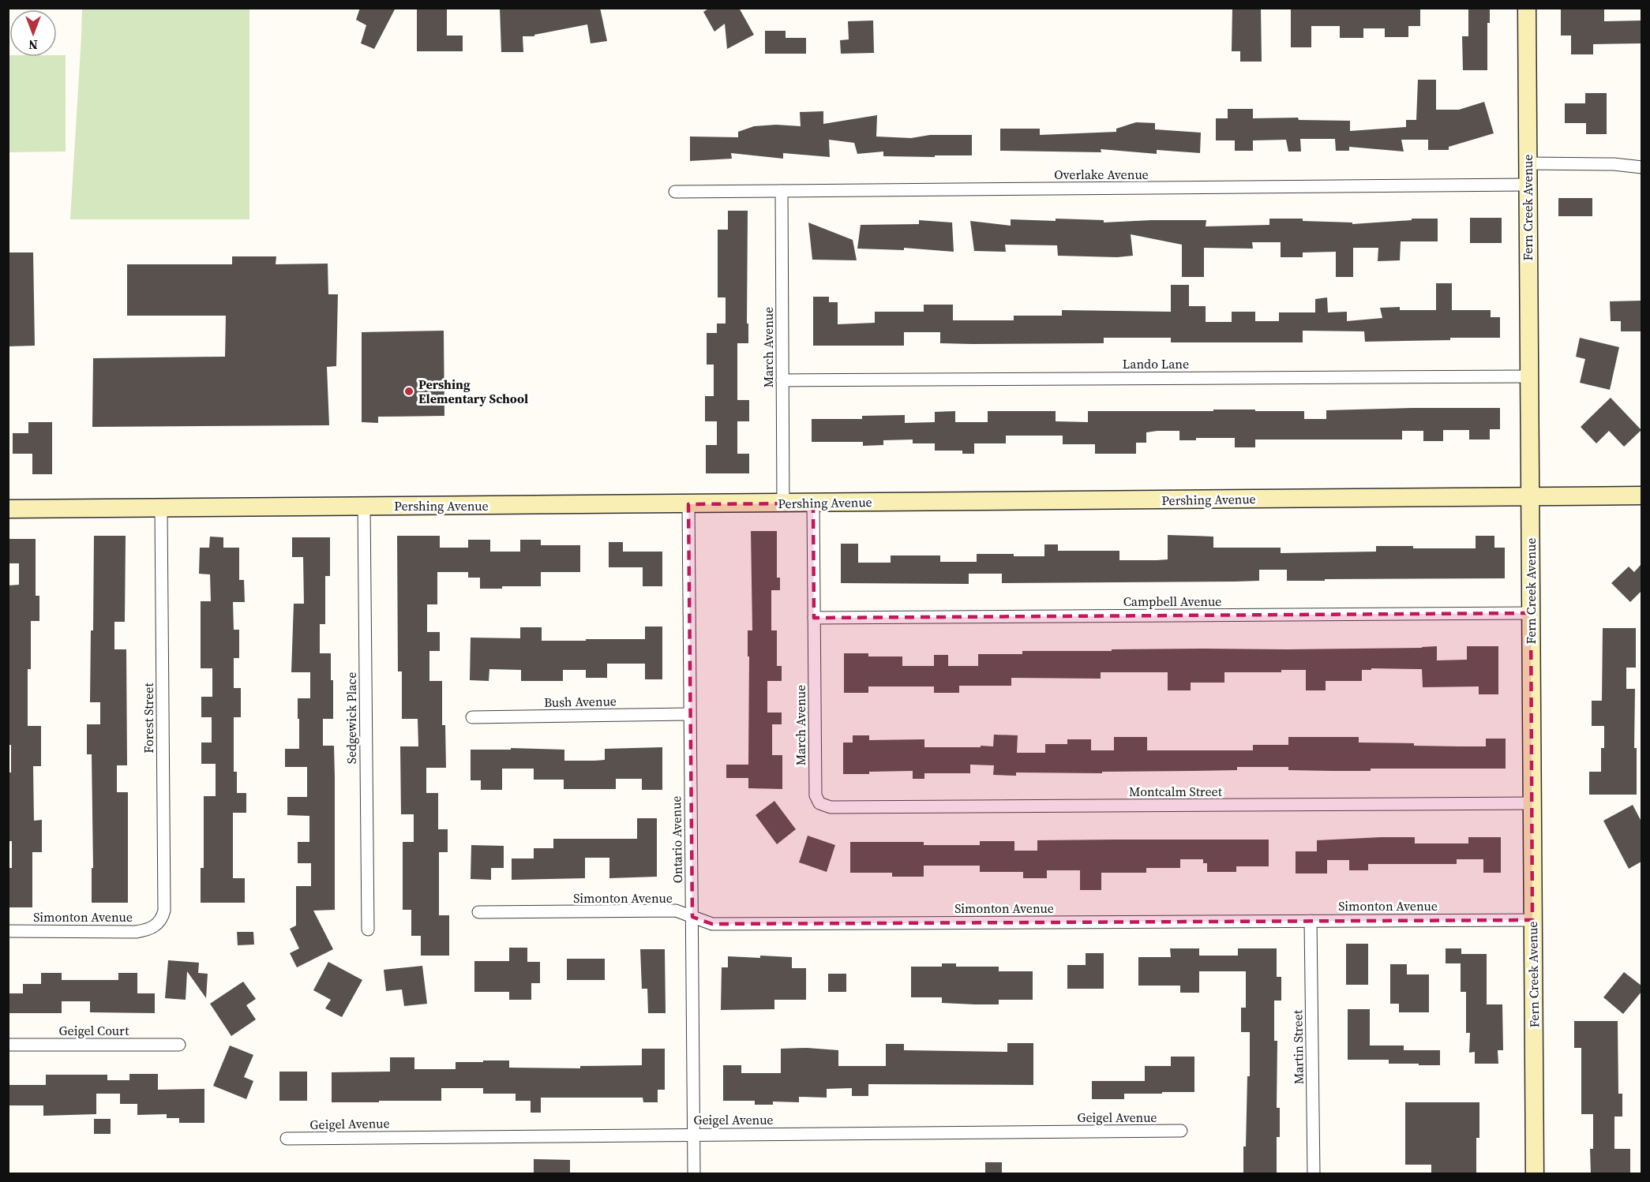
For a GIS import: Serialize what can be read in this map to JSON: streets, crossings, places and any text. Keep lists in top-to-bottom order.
{
  "streets": {
    "street": [
      "Overlake Avenue",
      "Fern Creek Avenue",
      "March Avenue",
      "Lando Lane",
      "Pershing Avenue",
      "Campbell Avenue",
      "Bush Avenue",
      "Forest Street",
      "Sedgewick Place",
      "Montcalm Street",
      "Ontario Avenue",
      "Simonton Avenue",
      "Geigel Court",
      "Martin Street",
      "Geigel Avenue"
    ]
  },
  "crossings": [
    ["Overlake Avenue", "Fern Creek Avenue"],
    ["Overlake Avenue", "March Avenue"],
    ["Fern Creek Avenue", "Lando Lane"],
    ["Fern Creek Avenue", "Pershing Avenue"],
    ["Fern Creek Avenue", "Campbell Avenue"],
    ["Fern Creek Avenue", "Montcalm Street"],
    ["Fern Creek Avenue", "Simonton Avenue"],
    ["March Avenue", "Lando Lane"],
    ["March Avenue", "Pershing Avenue"],
    ["March Avenue", "Campbell Avenue"],
    ["March Avenue", "Montcalm Street"],
    ["Pershing Avenue", "Forest Street"],
    ["Pershing Avenue", "Sedgewick Place"],
    ["Pershing Avenue", "Ontario Avenue"],
    ["Bush Avenue", "Ontario Avenue"],
    ["Forest Street", "Simonton Avenue"],
    ["Ontario Avenue", "Simonton Avenue"],
    ["Ontario Avenue", "Geigel Avenue"],
    ["Simonton Avenue", "Martin Street"]
  ],
  "places": ["Pershing Elementary School"],
  "north": "bottom"
}
